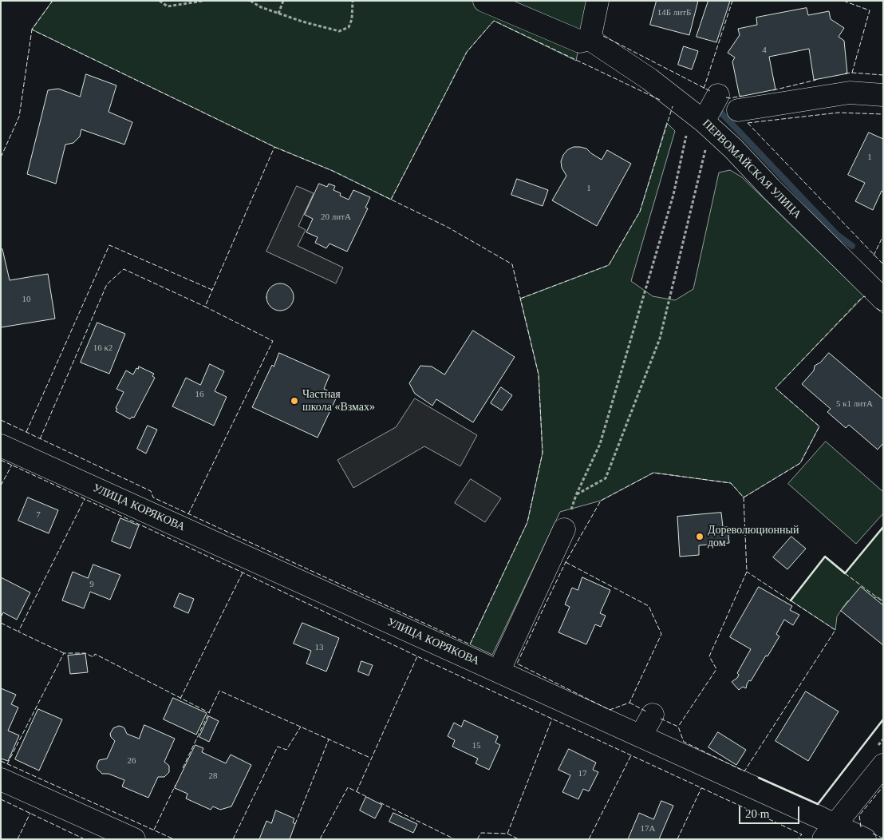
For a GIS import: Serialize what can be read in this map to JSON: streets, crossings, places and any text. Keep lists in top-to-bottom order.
{
  "streets": {
    "street": ["ПЕРВОМАЙСКАЯ УЛИЦА", "УЛИЦА КОРЯКОВА"]
  },
  "places": ["Частная школа «Взмах»", "Дореволюционный дом"],
  "house_numbers": [
    "14Б литБ",
    "4",
    "1",
    "1",
    "20 литА",
    "10",
    "16 к2",
    "16",
    "5 к1 литА",
    "7",
    "9",
    "13",
    "15",
    "26",
    "17",
    "28",
    "17А"
  ],
  "scale_bar": "20 m"
}
